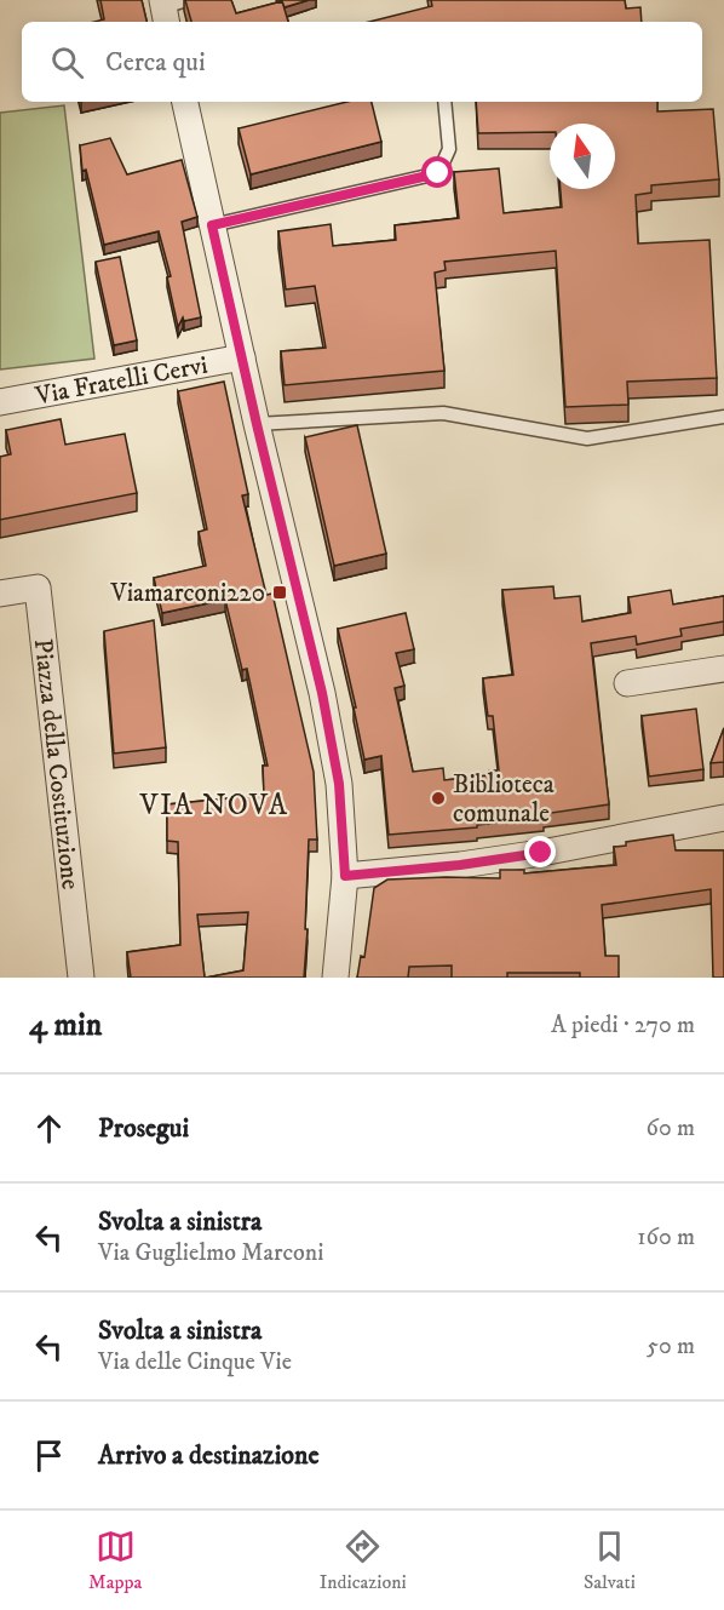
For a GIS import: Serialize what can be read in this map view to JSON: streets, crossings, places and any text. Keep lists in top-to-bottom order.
{
  "streets": {
    "street": ["Via Fratelli Cervi", "Piazza della Costituzione"]
  },
  "districts": ["VIA NOVA"],
  "places": {
    "transit": ["Viamarconi220"],
    "other": ["Biblioteca comunale"]
  },
  "north": "top",
  "page": {
    "search": "Cerca qui",
    "heading": ["4 min", "A piedi · 270 m"],
    "list": [
      ["Prosegui", "60 m"],
      ["Svolta a sinistra", "Via Guglielmo Marconi", "160 m"],
      ["Svolta a sinistra", "Via delle Cinque Vie", "50 m"],
      "Arrivo a destinazione"
    ],
    "nav": ["Mappa", "Indicazioni", "Salvati"]
  }
}
